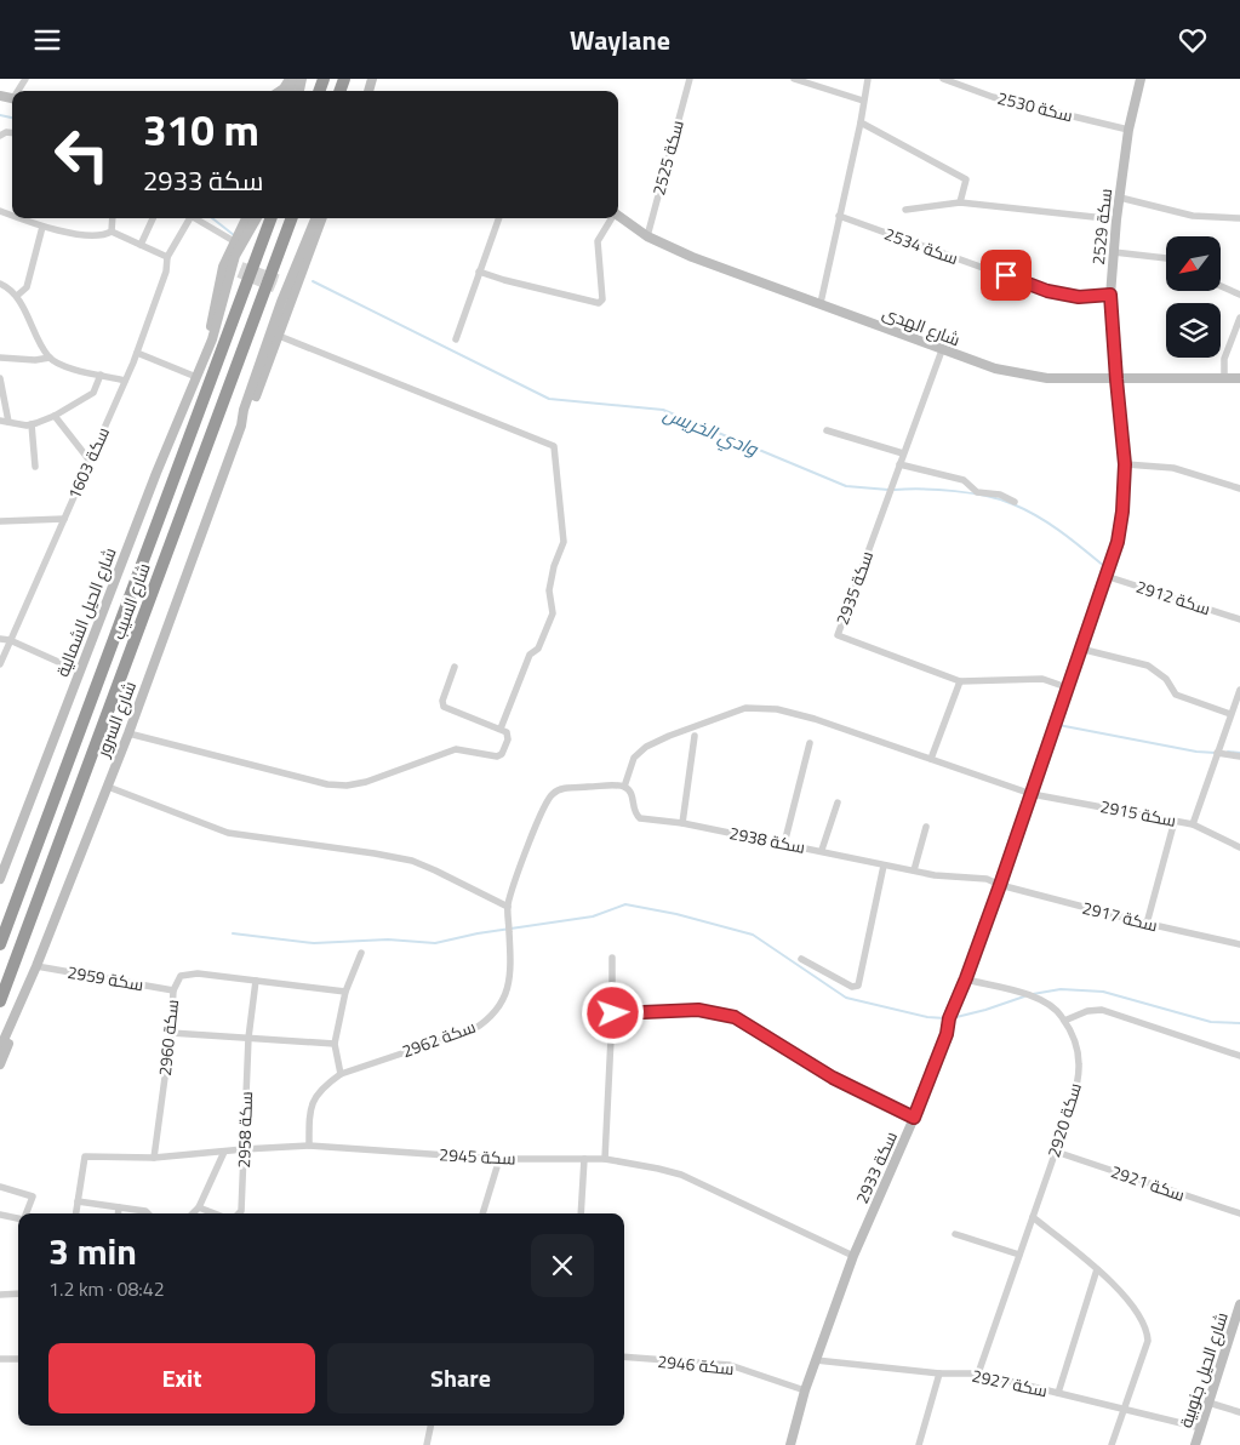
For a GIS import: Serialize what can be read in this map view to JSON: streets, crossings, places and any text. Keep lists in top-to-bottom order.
{
  "streets": {
    "highway": ["شارع السيب"],
    "street": [
      "سكة 2530",
      "سكة 2525",
      "سكة 2529",
      "سكة 2534",
      "شارع الهدى",
      "سكة 1603",
      "سكة 2935",
      "سكة 2912",
      "شارع الحيل الشمالية",
      "شارع السرور",
      "سكة 2915",
      "سكة 2938",
      "سكة 2917",
      "سكة 2959",
      "سكة 2960",
      "سكة 2962",
      "سكة 2920",
      "سكة 2958",
      "سكة 2945",
      "سكة 2933",
      "سكة 2921",
      "سكة 2946",
      "شارع الحيل جنوبية",
      "سكة 2927"
    ]
  },
  "crossings": [
    ["سكة 2530", "سكة 2529"],
    ["سكة 2525", "شارع الهدى"],
    ["سكة 2529", "سكة 2534"],
    ["سكة 2529", "شارع الهدى"],
    ["سكة 2529", "سكة 2933"],
    ["شارع الهدى", "سكة 2935"],
    ["شارع الهدى", "سكة 2933"],
    ["سكة 2935", "سكة 2933"],
    ["سكة 2912", "سكة 2933"],
    ["شارع السرور", "سكة 2959"],
    ["سكة 2915", "سكة 2938"],
    ["سكة 2915", "سكة 2962"],
    ["سكة 2915", "سكة 2933"],
    ["سكة 2938", "سكة 2917"],
    ["سكة 2938", "سكة 2962"],
    ["سكة 2938", "سكة 2933"],
    ["سكة 2917", "سكة 2933"],
    ["سكة 2959", "سكة 2960"],
    ["سكة 2960", "سكة 2958"],
    ["سكة 2960", "سكة 2945"],
    ["سكة 2962", "سكة 2945"],
    ["سكة 2920", "سكة 2933"],
    ["سكة 2920", "سكة 2921"],
    ["سكة 2920", "سكة 2927"],
    ["سكة 2958", "سكة 2945"],
    ["سكة 2945", "سكة 2933"],
    ["سكة 2933", "سكة 2946"],
    ["سكة 2933", "سكة 2927"],
    ["شارع الحيل جنوبية", "سكة 2927"]
  ],
  "water": ["وادي الخريس"],
  "north": "bottom left",
  "page": {
    "header": "Waylane",
    "turn": ["310 m", "سكة 2933"],
    "heading": ["3 min", "1.2 km · 08:42"],
    "buttons": ["Exit", "Share"]
  }
}
